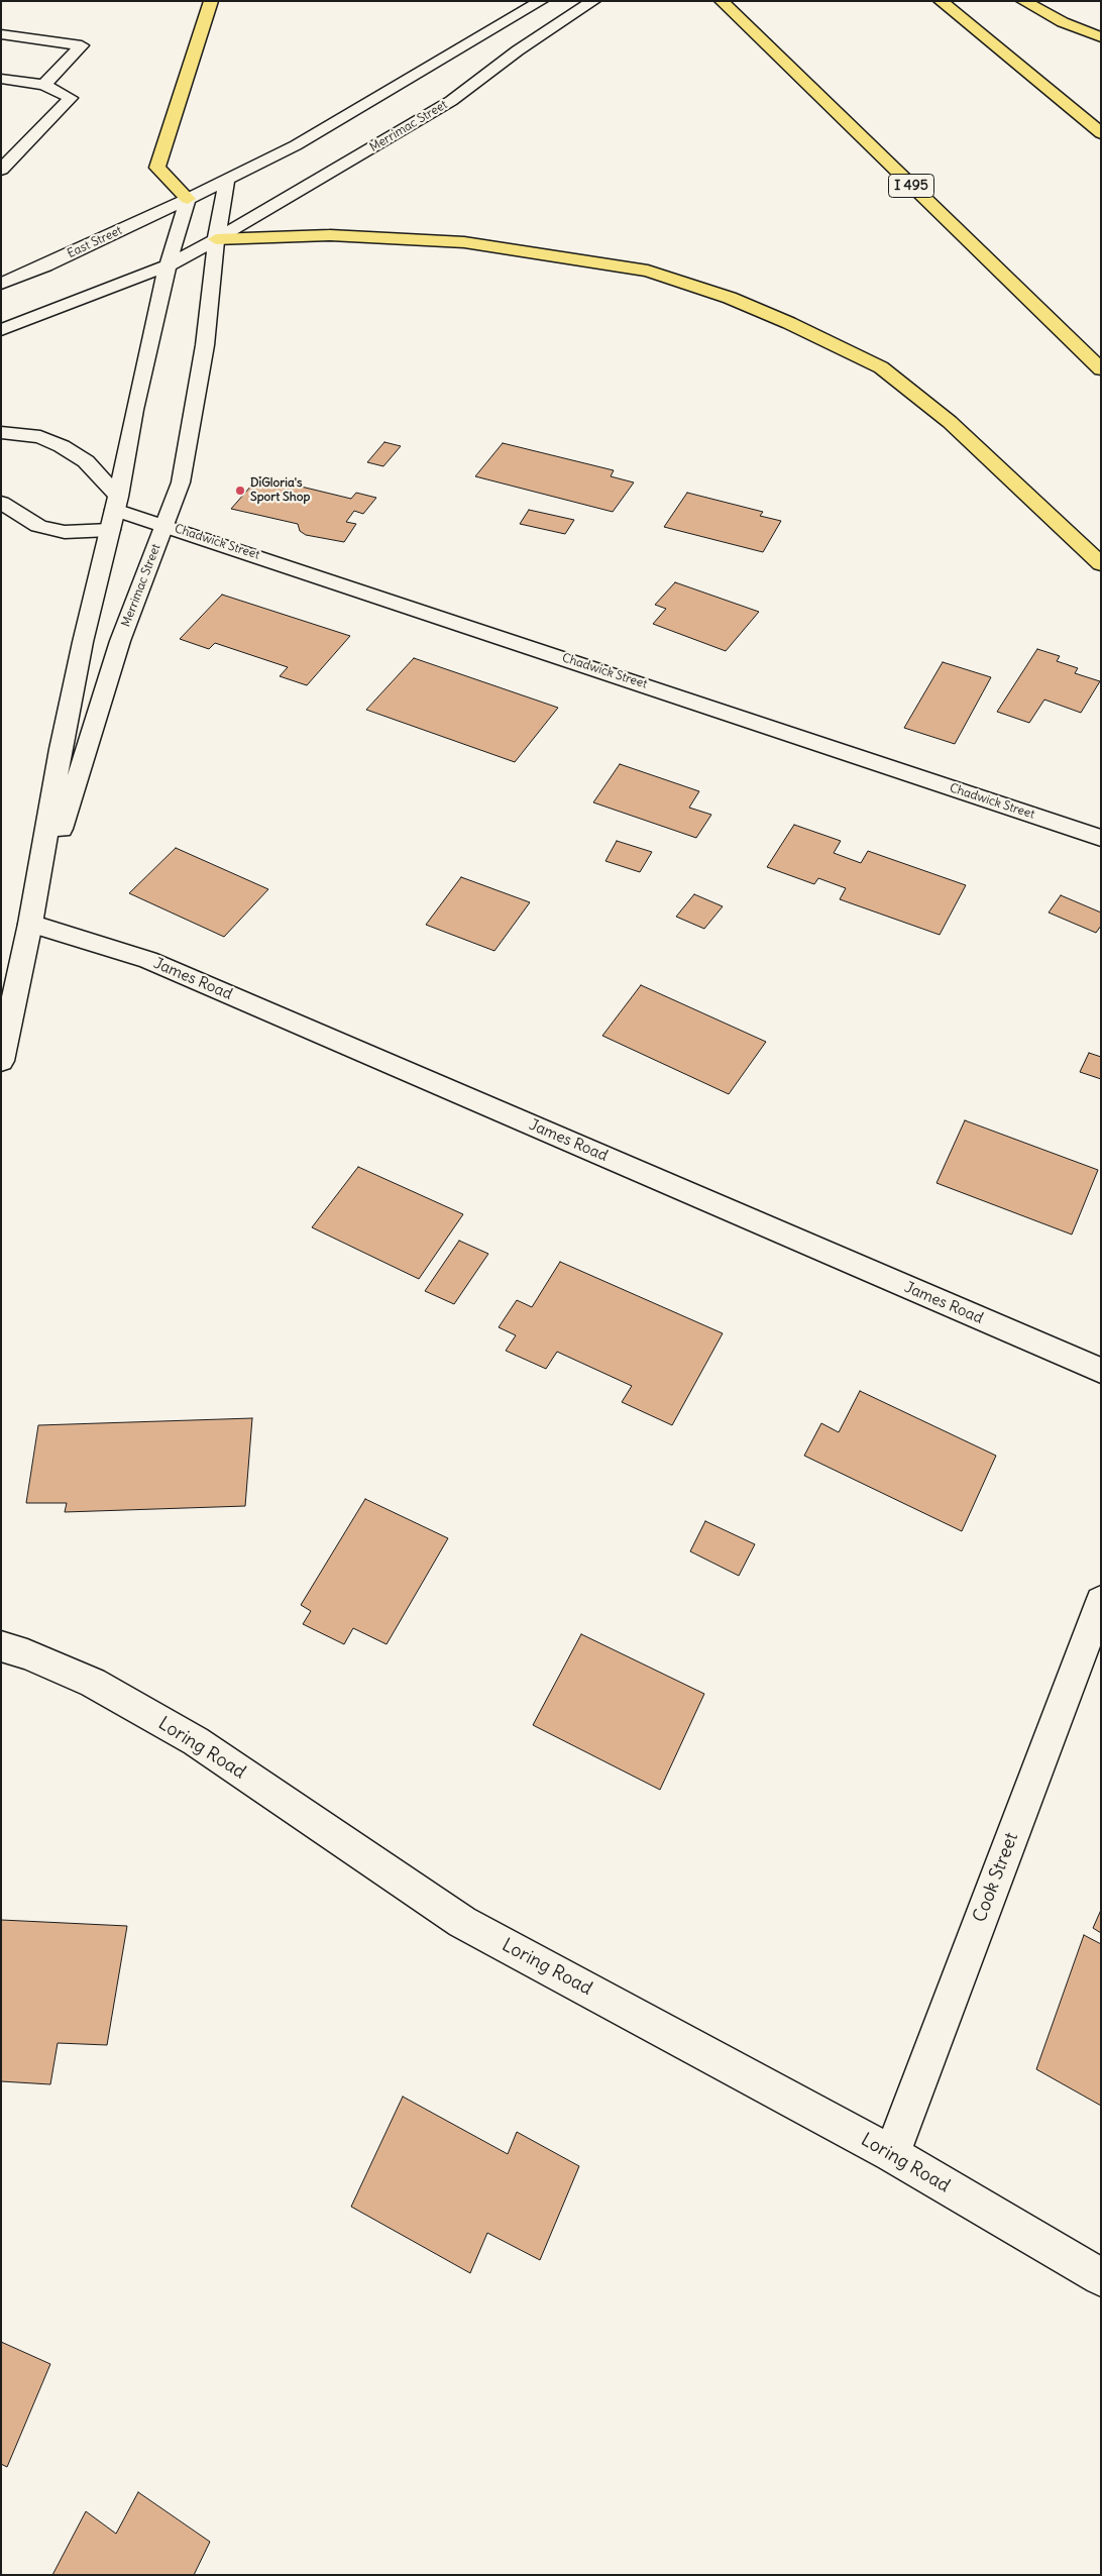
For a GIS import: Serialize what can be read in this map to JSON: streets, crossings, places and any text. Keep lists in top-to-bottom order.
{
  "streets": {
    "highway": ["I 495"],
    "main road": [
      "Merrimac Street",
      "East Street",
      "Chadwick Street",
      "James Road",
      "Loring Road",
      "Cook Street"
    ]
  },
  "crossings": [
    ["Merrimac Street", "East Street"],
    ["Merrimac Street", "Chadwick Street"],
    ["Merrimac Street", "James Road"],
    ["Loring Road", "Cook Street"]
  ],
  "places": ["DiGloria's Sport Shop"]
}
